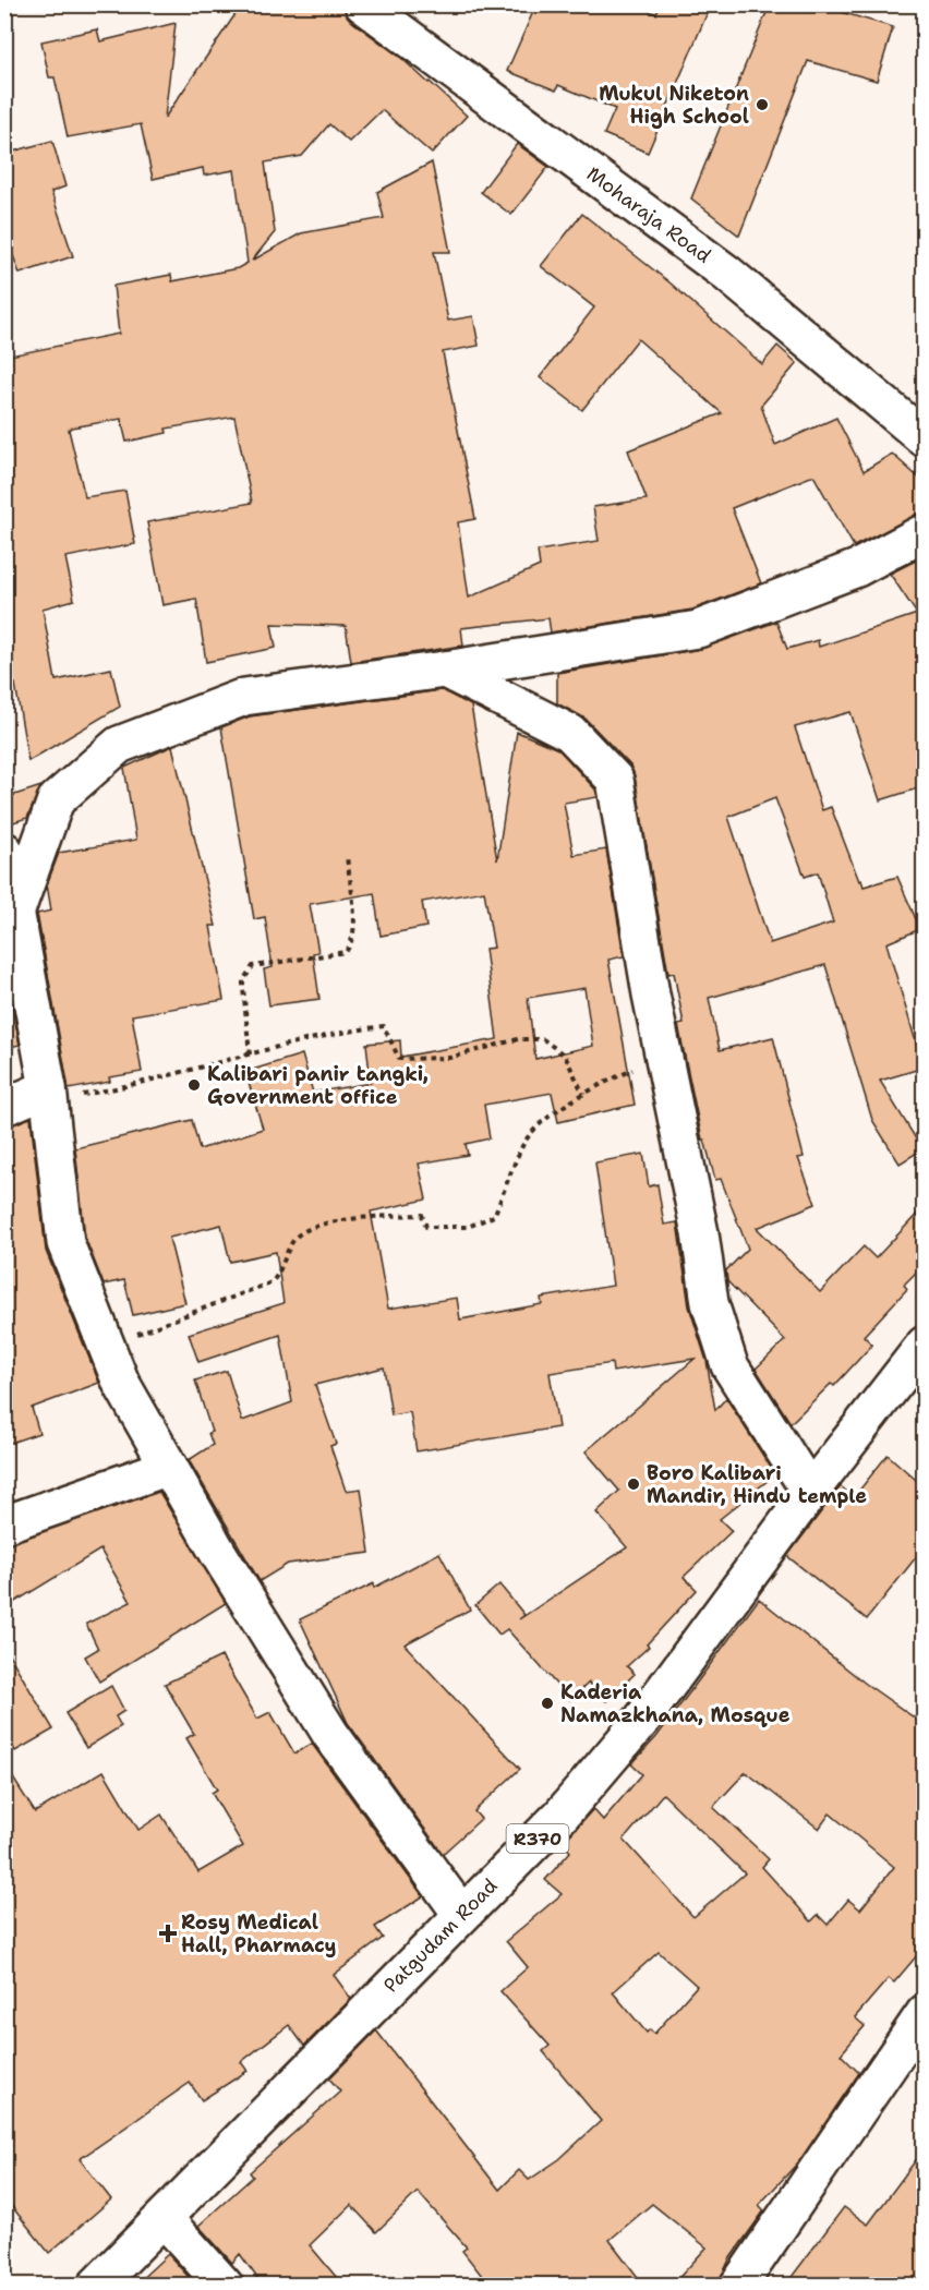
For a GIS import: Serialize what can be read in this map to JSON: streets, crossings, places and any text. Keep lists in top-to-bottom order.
{
  "streets": {
    "street": ["Moharaja Road", "R370", "Patgudam Road"]
  },
  "places": {
    "other": [
      "Mukul Niketon High School",
      "Kalibari panir tangki, Government office",
      "Boro Kalibari Mandir, Hindu temple",
      "Kaderia Namazkhana, Mosque"
    ],
    "health": ["Rosy Medical Hall, Pharmacy"]
  }
}
